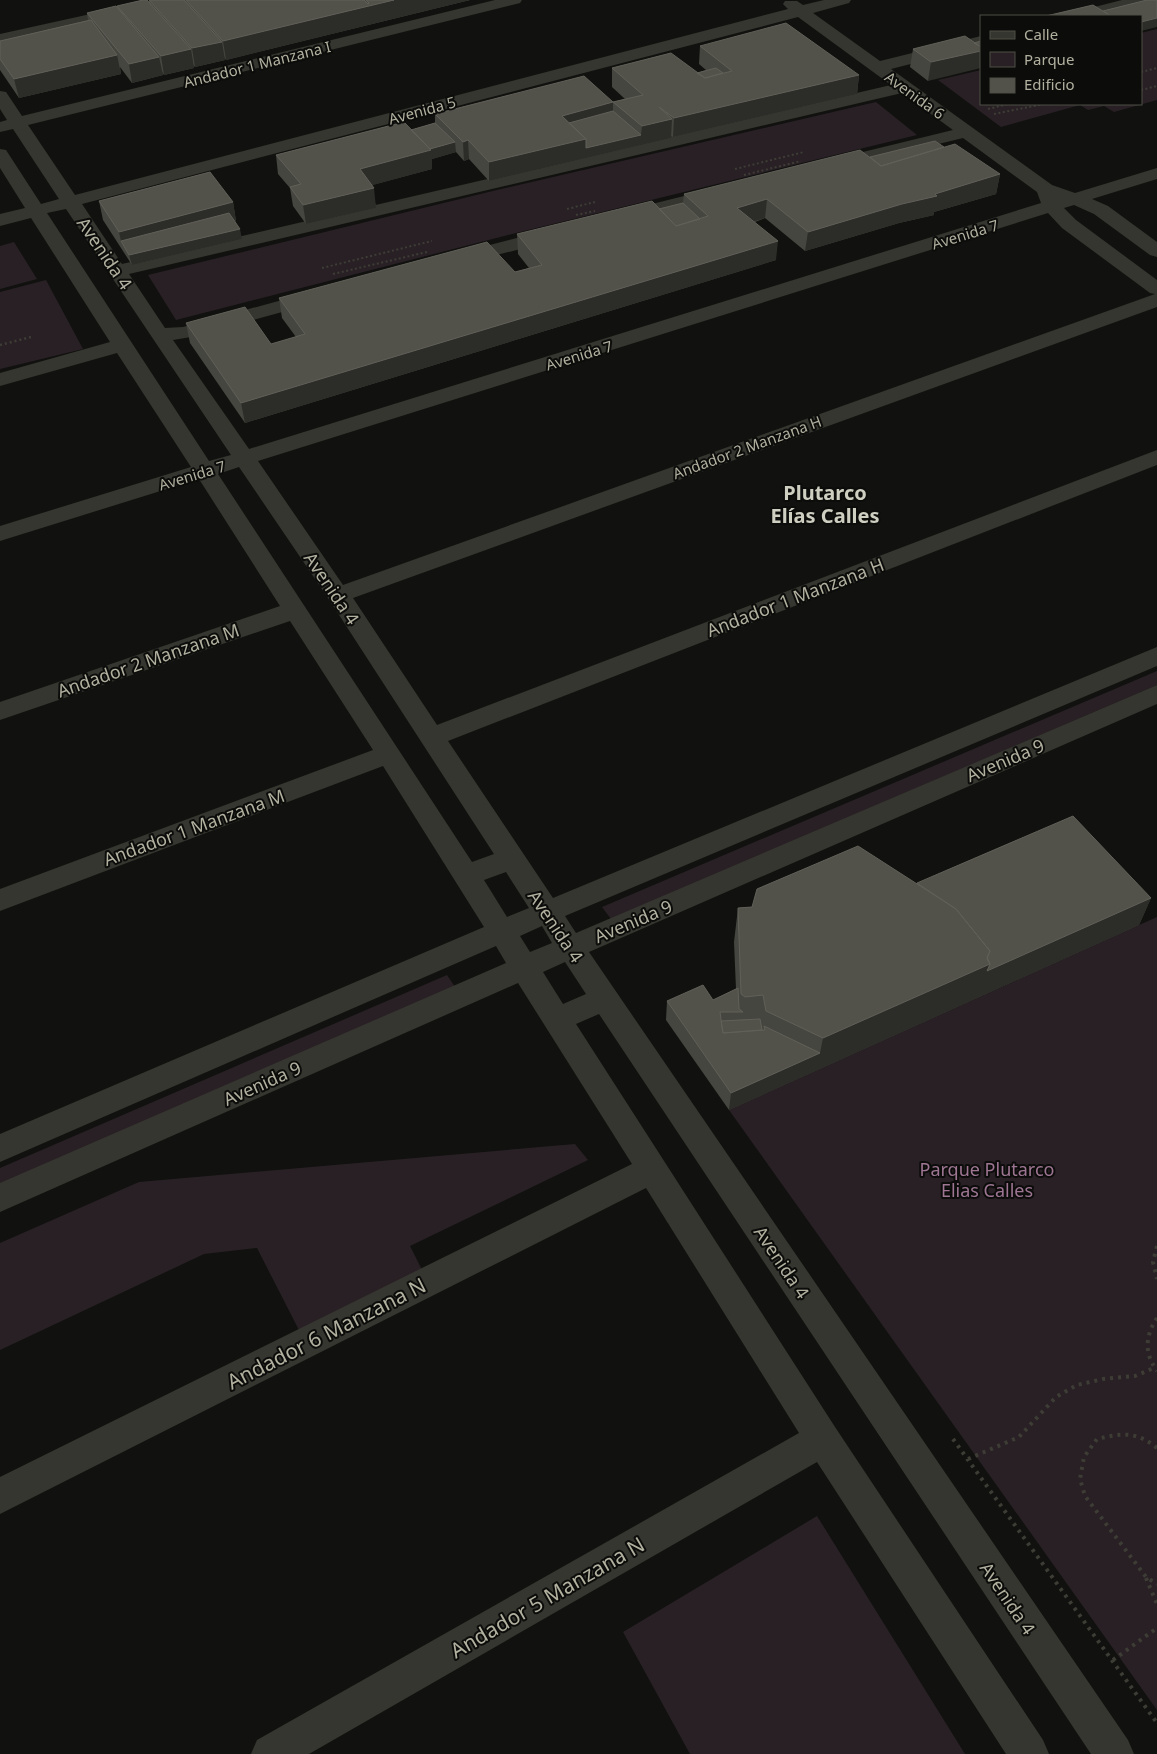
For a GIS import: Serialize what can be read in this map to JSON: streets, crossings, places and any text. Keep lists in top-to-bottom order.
{
  "streets": {
    "street": [
      "Andador 1 Manzana I",
      "Avenida 6",
      "Avenida 5",
      "Avenida 7",
      "Avenida 4",
      "Andador 2 Manzana H",
      "Andador 1 Manzana H",
      "Andador 2 Manzana M",
      "Avenida 9",
      "Andador 1 Manzana M",
      "Andador 6 Manzana N",
      "Andador 5 Manzana N"
    ]
  },
  "crossings": [
    ["Andador 1 Manzana I", "Avenida 4"],
    ["Avenida 6", "Avenida 5"],
    ["Avenida 6", "Avenida 7"],
    ["Avenida 5", "Avenida 4"],
    ["Avenida 7", "Avenida 4"],
    ["Avenida 4", "Andador 2 Manzana H"],
    ["Avenida 4", "Andador 1 Manzana H"],
    ["Avenida 4", "Andador 2 Manzana M"],
    ["Avenida 4", "Avenida 9"],
    ["Avenida 4", "Andador 1 Manzana M"],
    ["Avenida 4", "Andador 6 Manzana N"],
    ["Avenida 4", "Andador 5 Manzana N"]
  ],
  "districts": ["Plutarco Elías Calles"],
  "parks": ["Parque Plutarco Elias Calles"],
  "legend": ["Calle", "Parque", "Edificio"]
}
